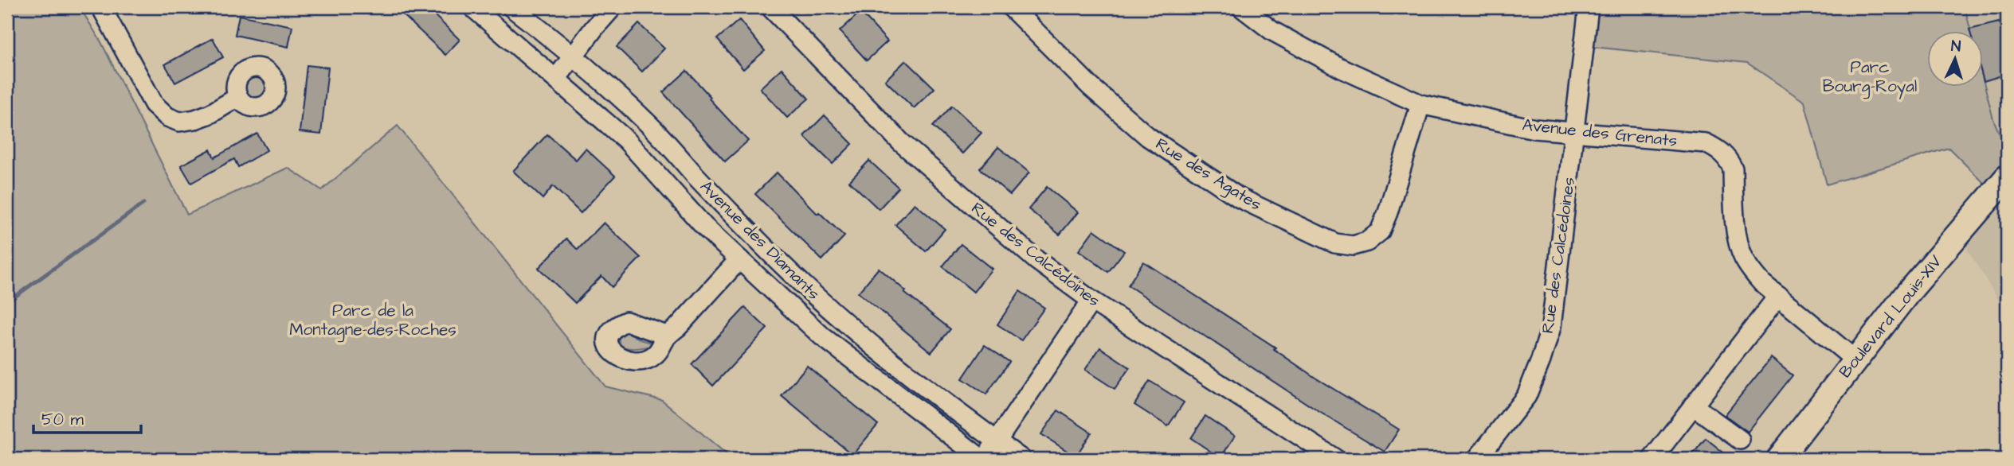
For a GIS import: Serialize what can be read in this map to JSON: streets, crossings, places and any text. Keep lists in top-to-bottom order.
{
  "streets": {
    "main road": ["Boulevard Louis-XIV"],
    "street": [
      "Avenue des Grenats",
      "Rue des Agates",
      "Avenue des Diamants",
      "Rue des Calcédoines"
    ]
  },
  "crossings": [
    ["Avenue des Grenats", "Rue des Agates"],
    ["Avenue des Grenats", "Rue des Calcédoines"],
    ["Avenue des Grenats", "Boulevard Louis-XIV"]
  ],
  "parks": ["Parc Bourg-Royal", "Parc de la Montagne-des-Roches"],
  "scale_bar": "50 m",
  "north": "top"
}
